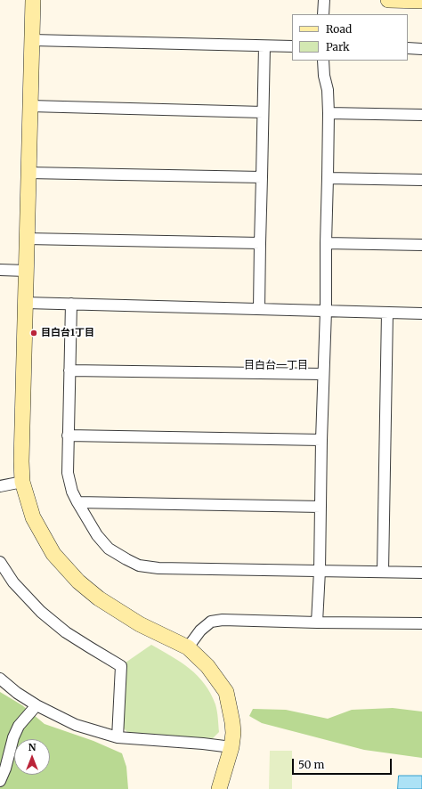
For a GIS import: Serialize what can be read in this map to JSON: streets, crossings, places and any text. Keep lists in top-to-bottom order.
{
  "districts": ["目白台一丁目"],
  "places": ["目白台1丁目"],
  "legend": ["Road", "Park"],
  "scale_bar": "50 m",
  "north": "top"
}
